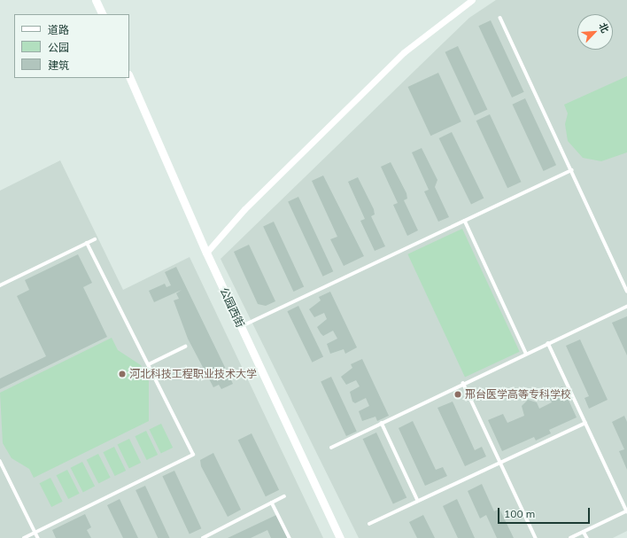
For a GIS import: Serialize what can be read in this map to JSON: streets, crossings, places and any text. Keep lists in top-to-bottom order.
{
  "streets": {
    "street": ["公园西街"]
  },
  "places": ["河北科技工程职业技术大学", "邢台医学高等专科学校"],
  "legend": ["道路", "公园", "建筑"],
  "scale_bar": "100 m",
  "north": "top right"
}
